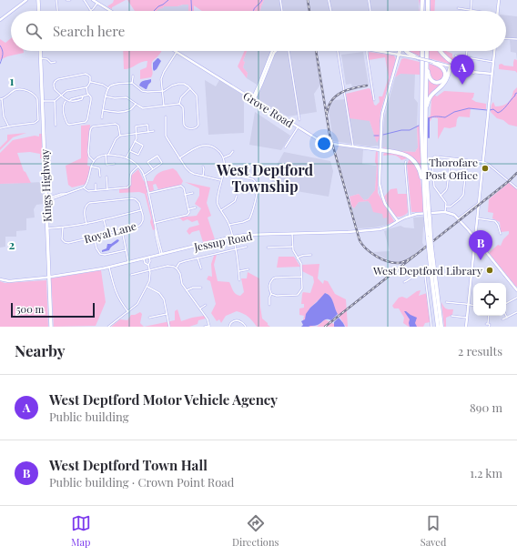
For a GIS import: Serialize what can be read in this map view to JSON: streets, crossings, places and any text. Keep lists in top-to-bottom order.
{
  "streets": {
    "main road": ["Grove Road", "Kings Highway", "Jessup Road"],
    "street": ["Royal Lane"]
  },
  "crossings": [
    ["Kings Highway", "Jessup Road"]
  ],
  "districts": ["West Deptford Township"],
  "places": ["Thorofare Post Office", "West Deptford Library"],
  "scale_bar": "500 m",
  "page": {
    "search": "Search here",
    "pins": ["A", "B"],
    "scale": "500 m",
    "heading": ["Nearby", "2 results"],
    "list": [
      {
        "mark": "A",
        "name": "West Deptford Motor Vehicle Agency",
        "note": "Public building",
        "value": "890 m"
      },
      {
        "mark": "B",
        "name": "West Deptford Town Hall",
        "note": "Public building · Crown Point Road",
        "value": "1.2 km"
      }
    ],
    "nav": ["Map", "Directions", "Saved"]
  },
  "grid": {
    "rows": ["1", "2"]
  }
}
